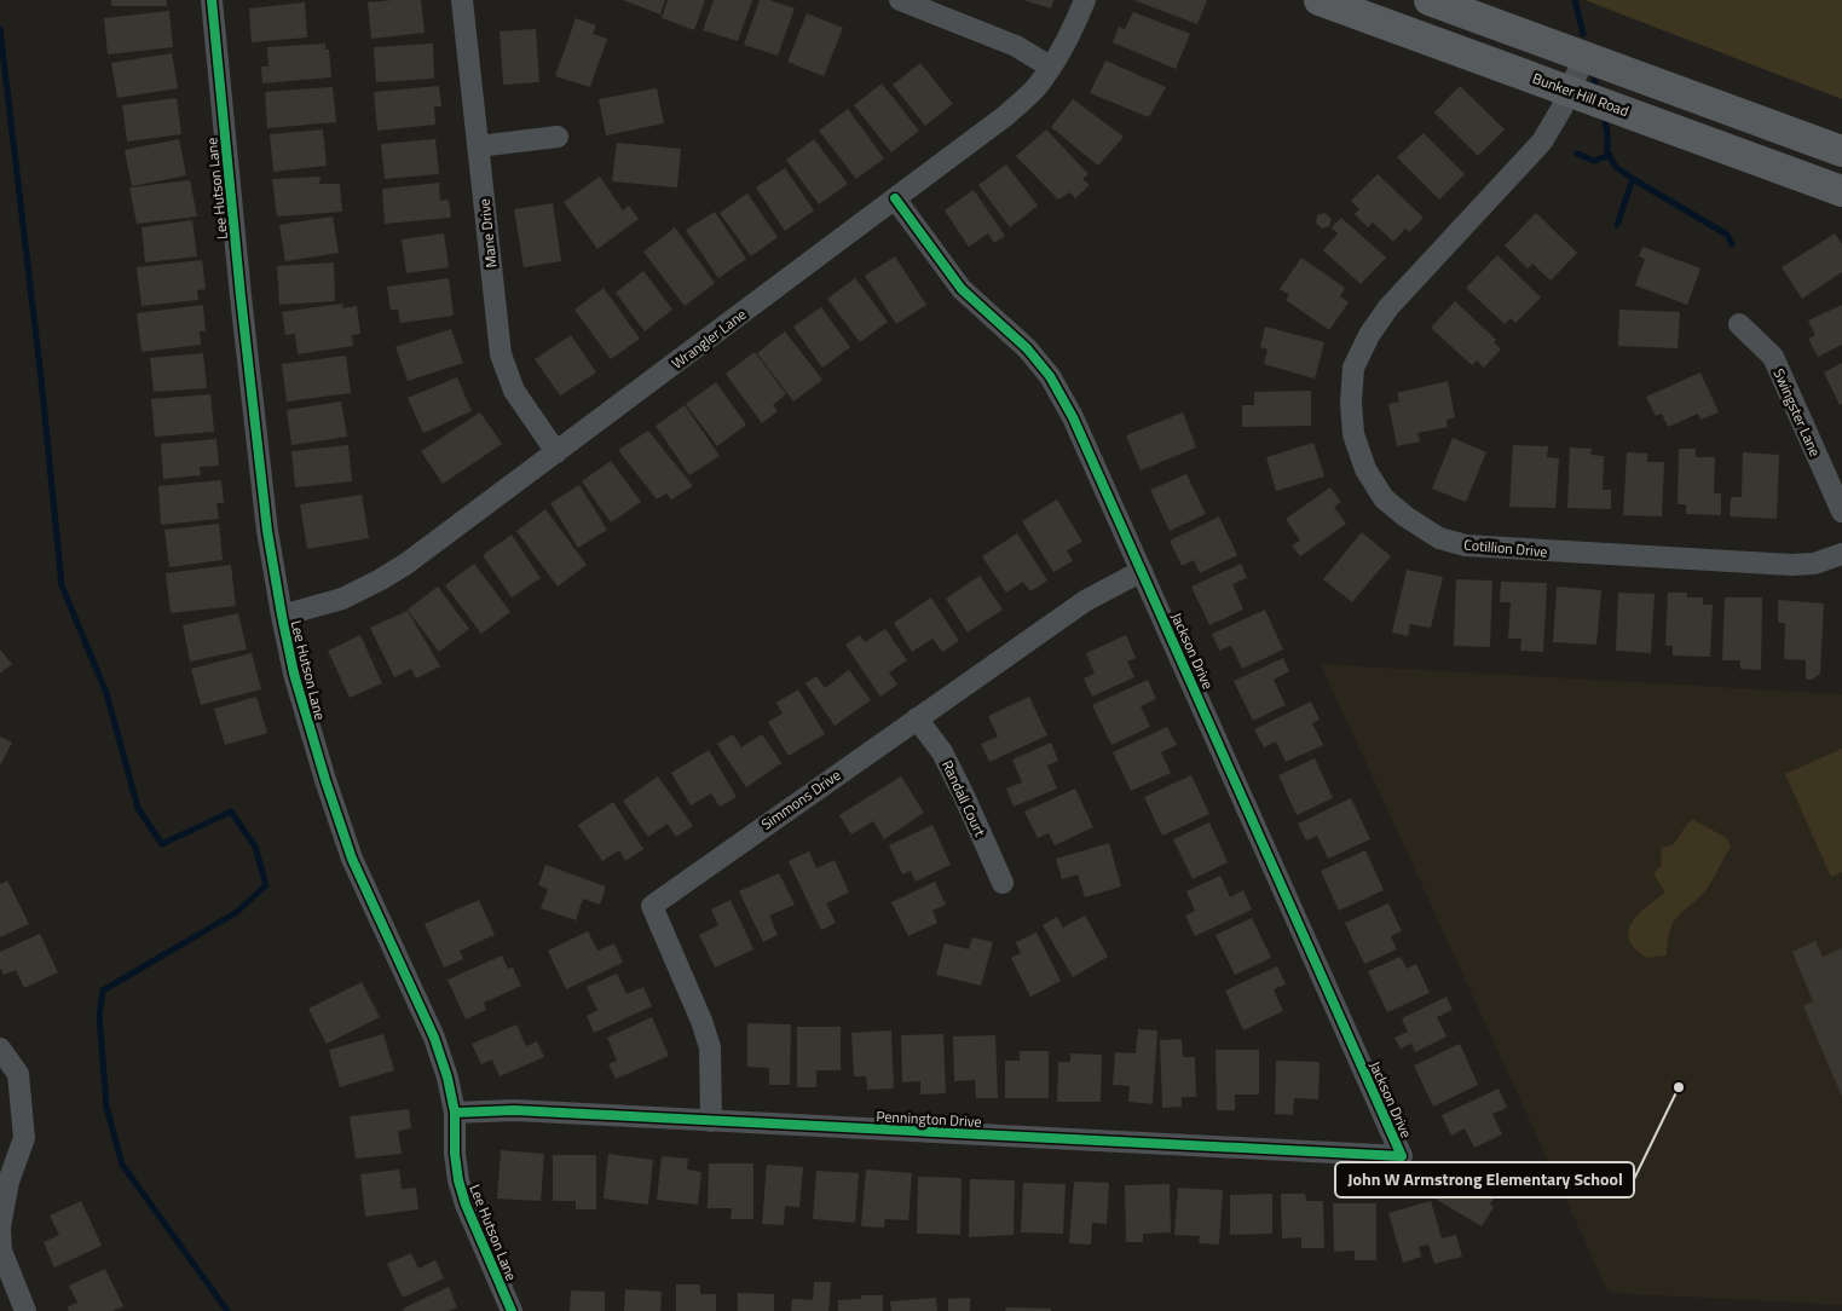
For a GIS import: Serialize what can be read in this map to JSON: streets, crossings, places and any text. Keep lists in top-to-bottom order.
{
  "streets": {
    "main road": ["Bunker Hill Road"],
    "street": [
      "Lee Hutson Lane",
      "Mane Drive",
      "Wrangler Lane",
      "Swingster Lane",
      "Cotillion Drive",
      "Jackson Drive",
      "Randall Court",
      "Simmons Drive",
      "Pennington Drive"
    ]
  },
  "crossings": [
    ["Bunker Hill Road", "Cotillion Drive"],
    ["Lee Hutson Lane", "Wrangler Lane"],
    ["Lee Hutson Lane", "Pennington Drive"],
    ["Mane Drive", "Wrangler Lane"],
    ["Wrangler Lane", "Jackson Drive"],
    ["Jackson Drive", "Simmons Drive"],
    ["Jackson Drive", "Pennington Drive"],
    ["Randall Court", "Simmons Drive"],
    ["Simmons Drive", "Pennington Drive"]
  ],
  "places": ["John W Armstrong Elementary School"]
}
